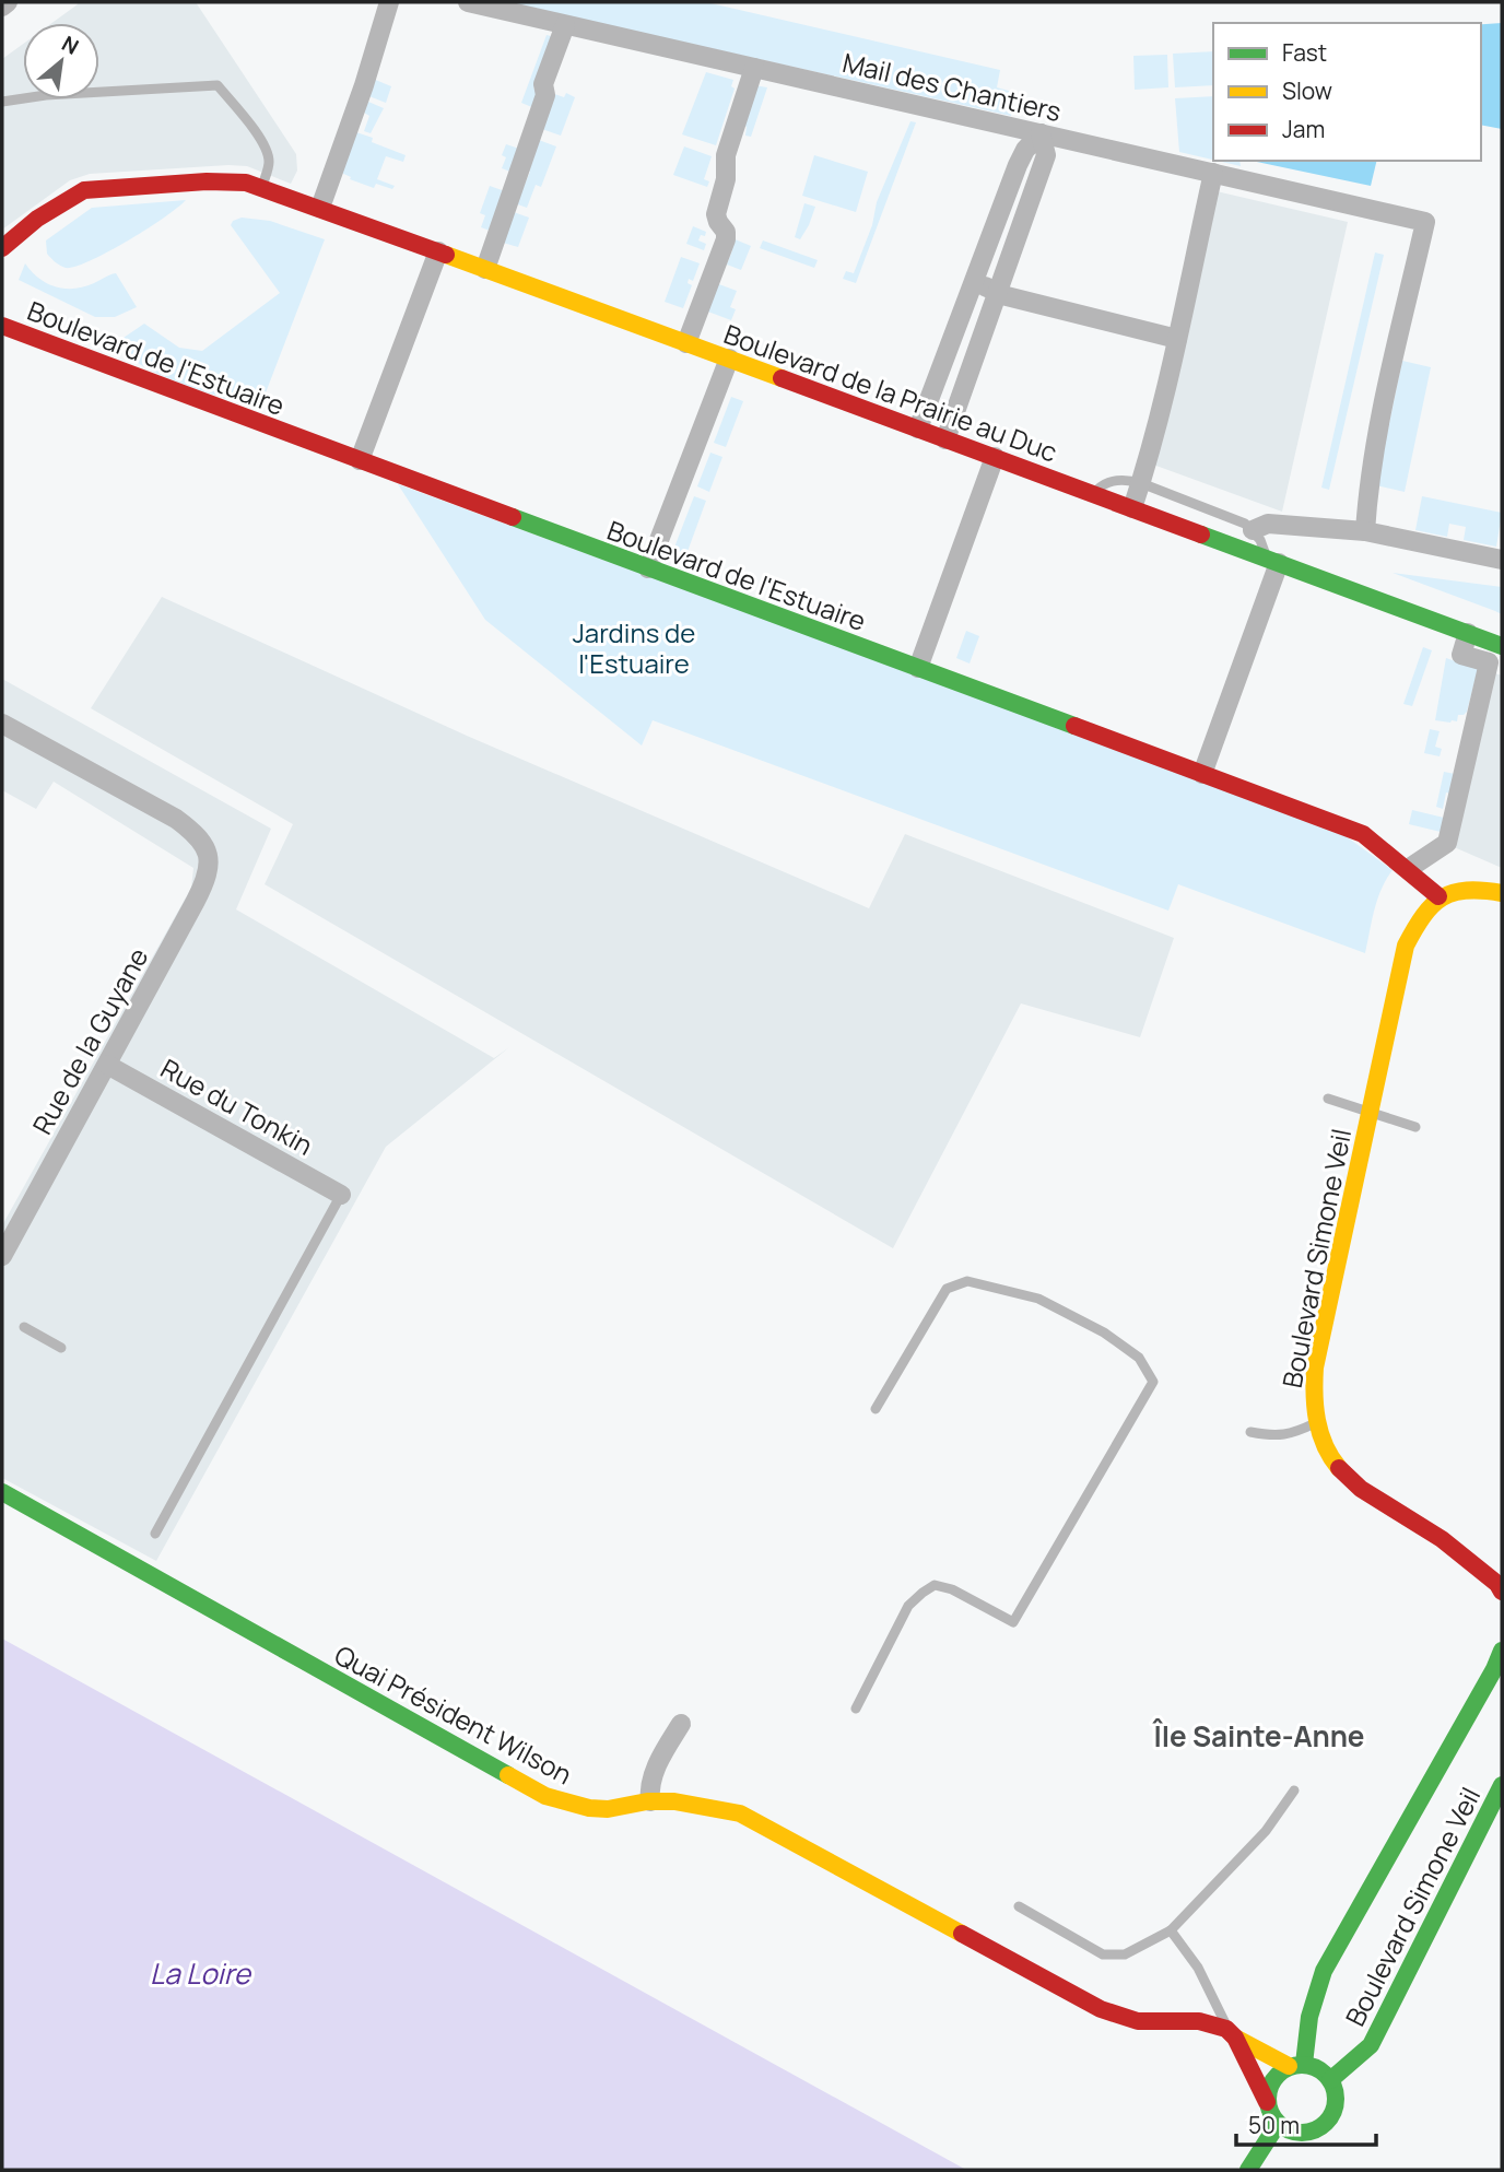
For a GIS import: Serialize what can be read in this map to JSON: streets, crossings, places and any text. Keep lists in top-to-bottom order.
{
  "streets": {
    "main road": [
      "Boulevard de l'Estuaire",
      "Boulevard de la Prairie au Duc",
      "Boulevard Simone Veil",
      "Quai Président Wilson"
    ],
    "street": ["Mail des Chantiers", "Rue de la Guyane", "Rue du Tonkin"]
  },
  "crossings": [
    ["Boulevard de l'Estuaire", "Boulevard Simone Veil"],
    ["Rue de la Guyane", "Rue du Tonkin"],
    ["Boulevard Simone Veil", "Quai Président Wilson"]
  ],
  "districts": ["Île Sainte-Anne"],
  "water": ["La Loire"],
  "parks": ["Jardins de l'Estuaire"],
  "legend": ["Fast", "Slow", "Jam"],
  "scale_bar": "50 m",
  "north": "top right"
}
